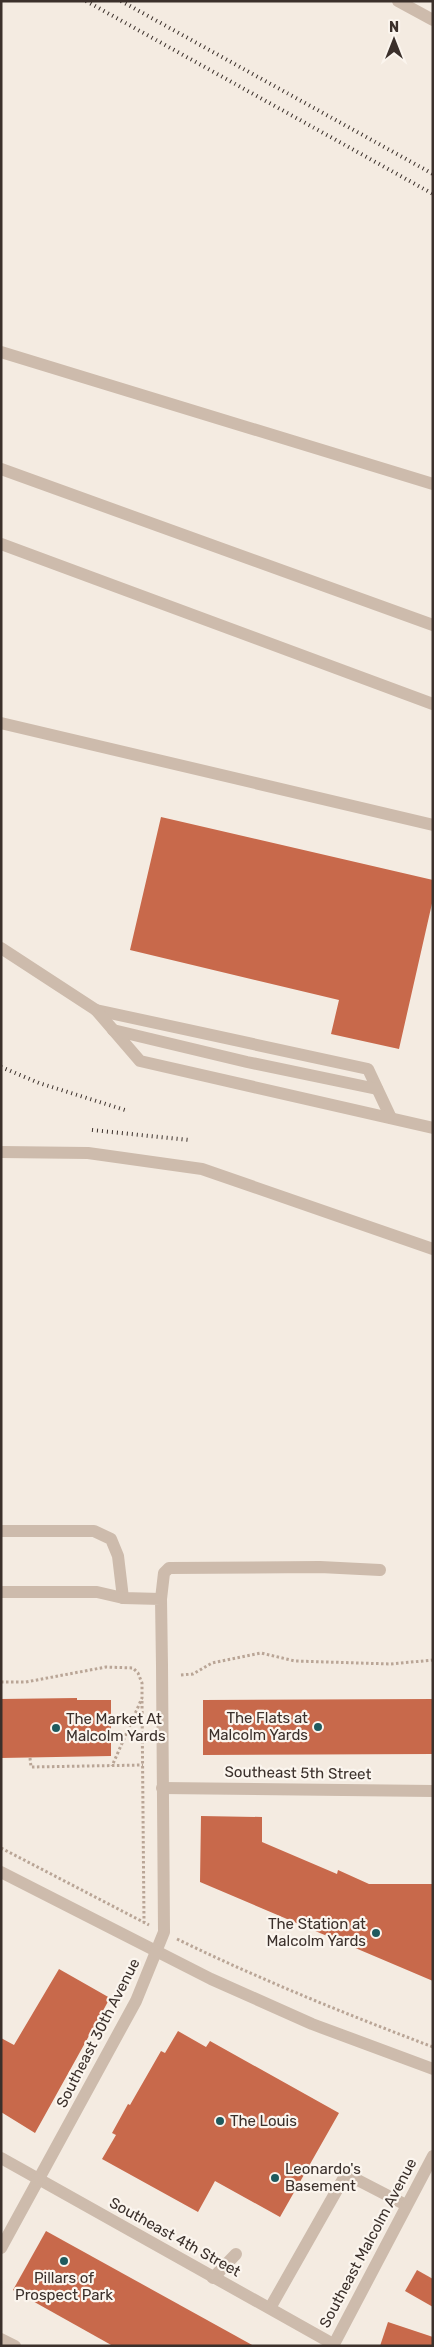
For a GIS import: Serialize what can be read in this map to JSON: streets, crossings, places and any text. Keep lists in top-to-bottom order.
{
  "streets": {
    "street": [
      "Southeast 5th Street",
      "Southeast 30th Avenue",
      "Southeast 4th Street",
      "Southeast Malcolm Avenue"
    ]
  },
  "crossings": [
    ["Southeast 5th Street", "Southeast 30th Avenue"],
    ["Southeast 30th Avenue", "Southeast 4th Street"],
    ["Southeast 4th Street", "Southeast Malcolm Avenue"]
  ],
  "places": [
    "The Flats at Malcolm Yards",
    "The Market At Malcolm Yards",
    "The Station at Malcolm Yards",
    "The Louis",
    "Leonardo's Basement",
    "Pillars of Prospect Park"
  ],
  "north": "top"
}
